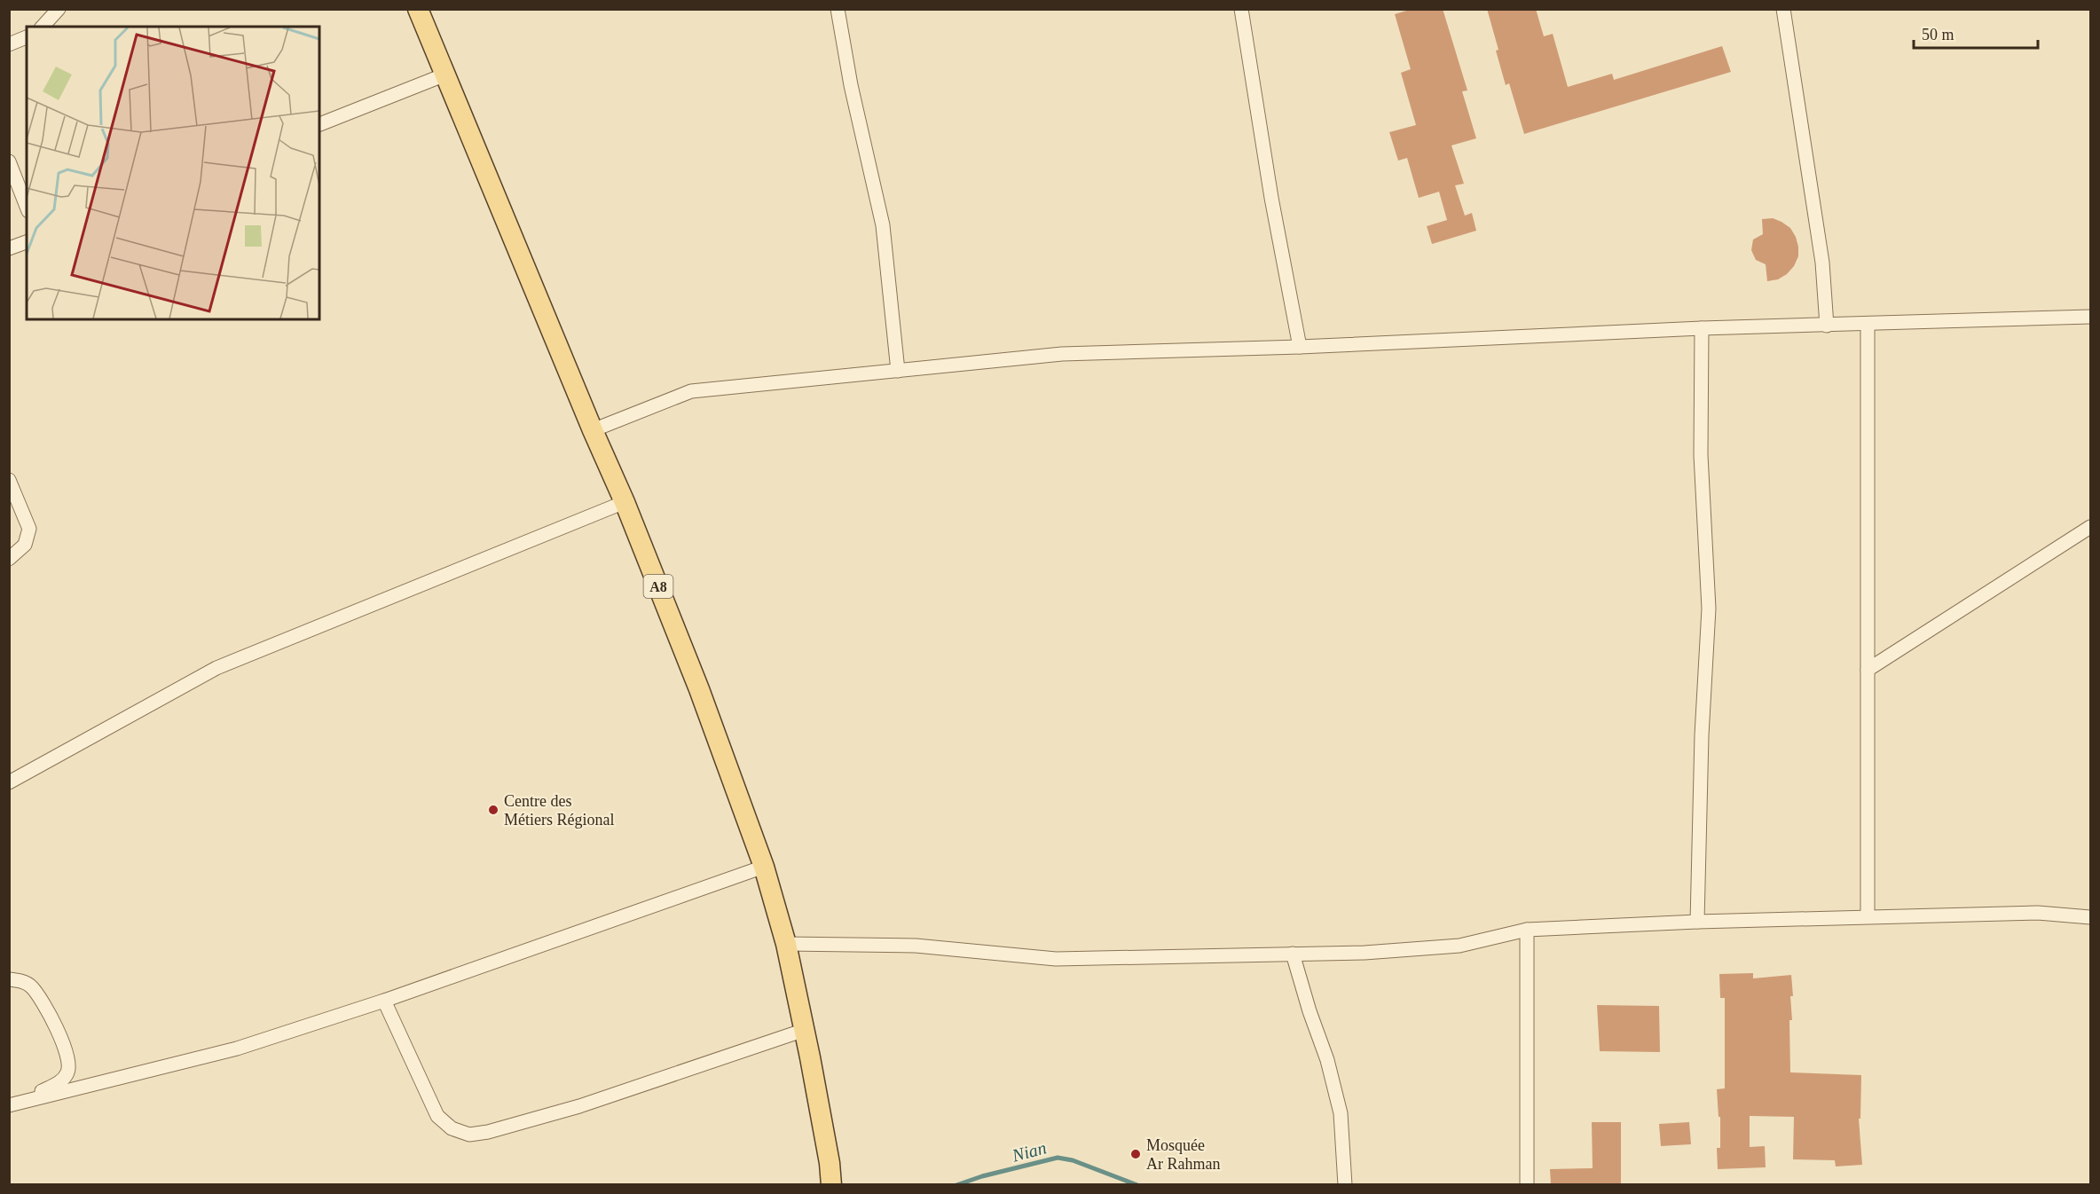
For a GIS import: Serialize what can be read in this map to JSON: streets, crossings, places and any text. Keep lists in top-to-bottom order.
{
  "streets": {
    "main road": ["A8"]
  },
  "water": ["Nian"],
  "places": ["Centre des Métiers Régional", "Mosquée Ar Rahman"],
  "scale_bar": "50 m"
}
